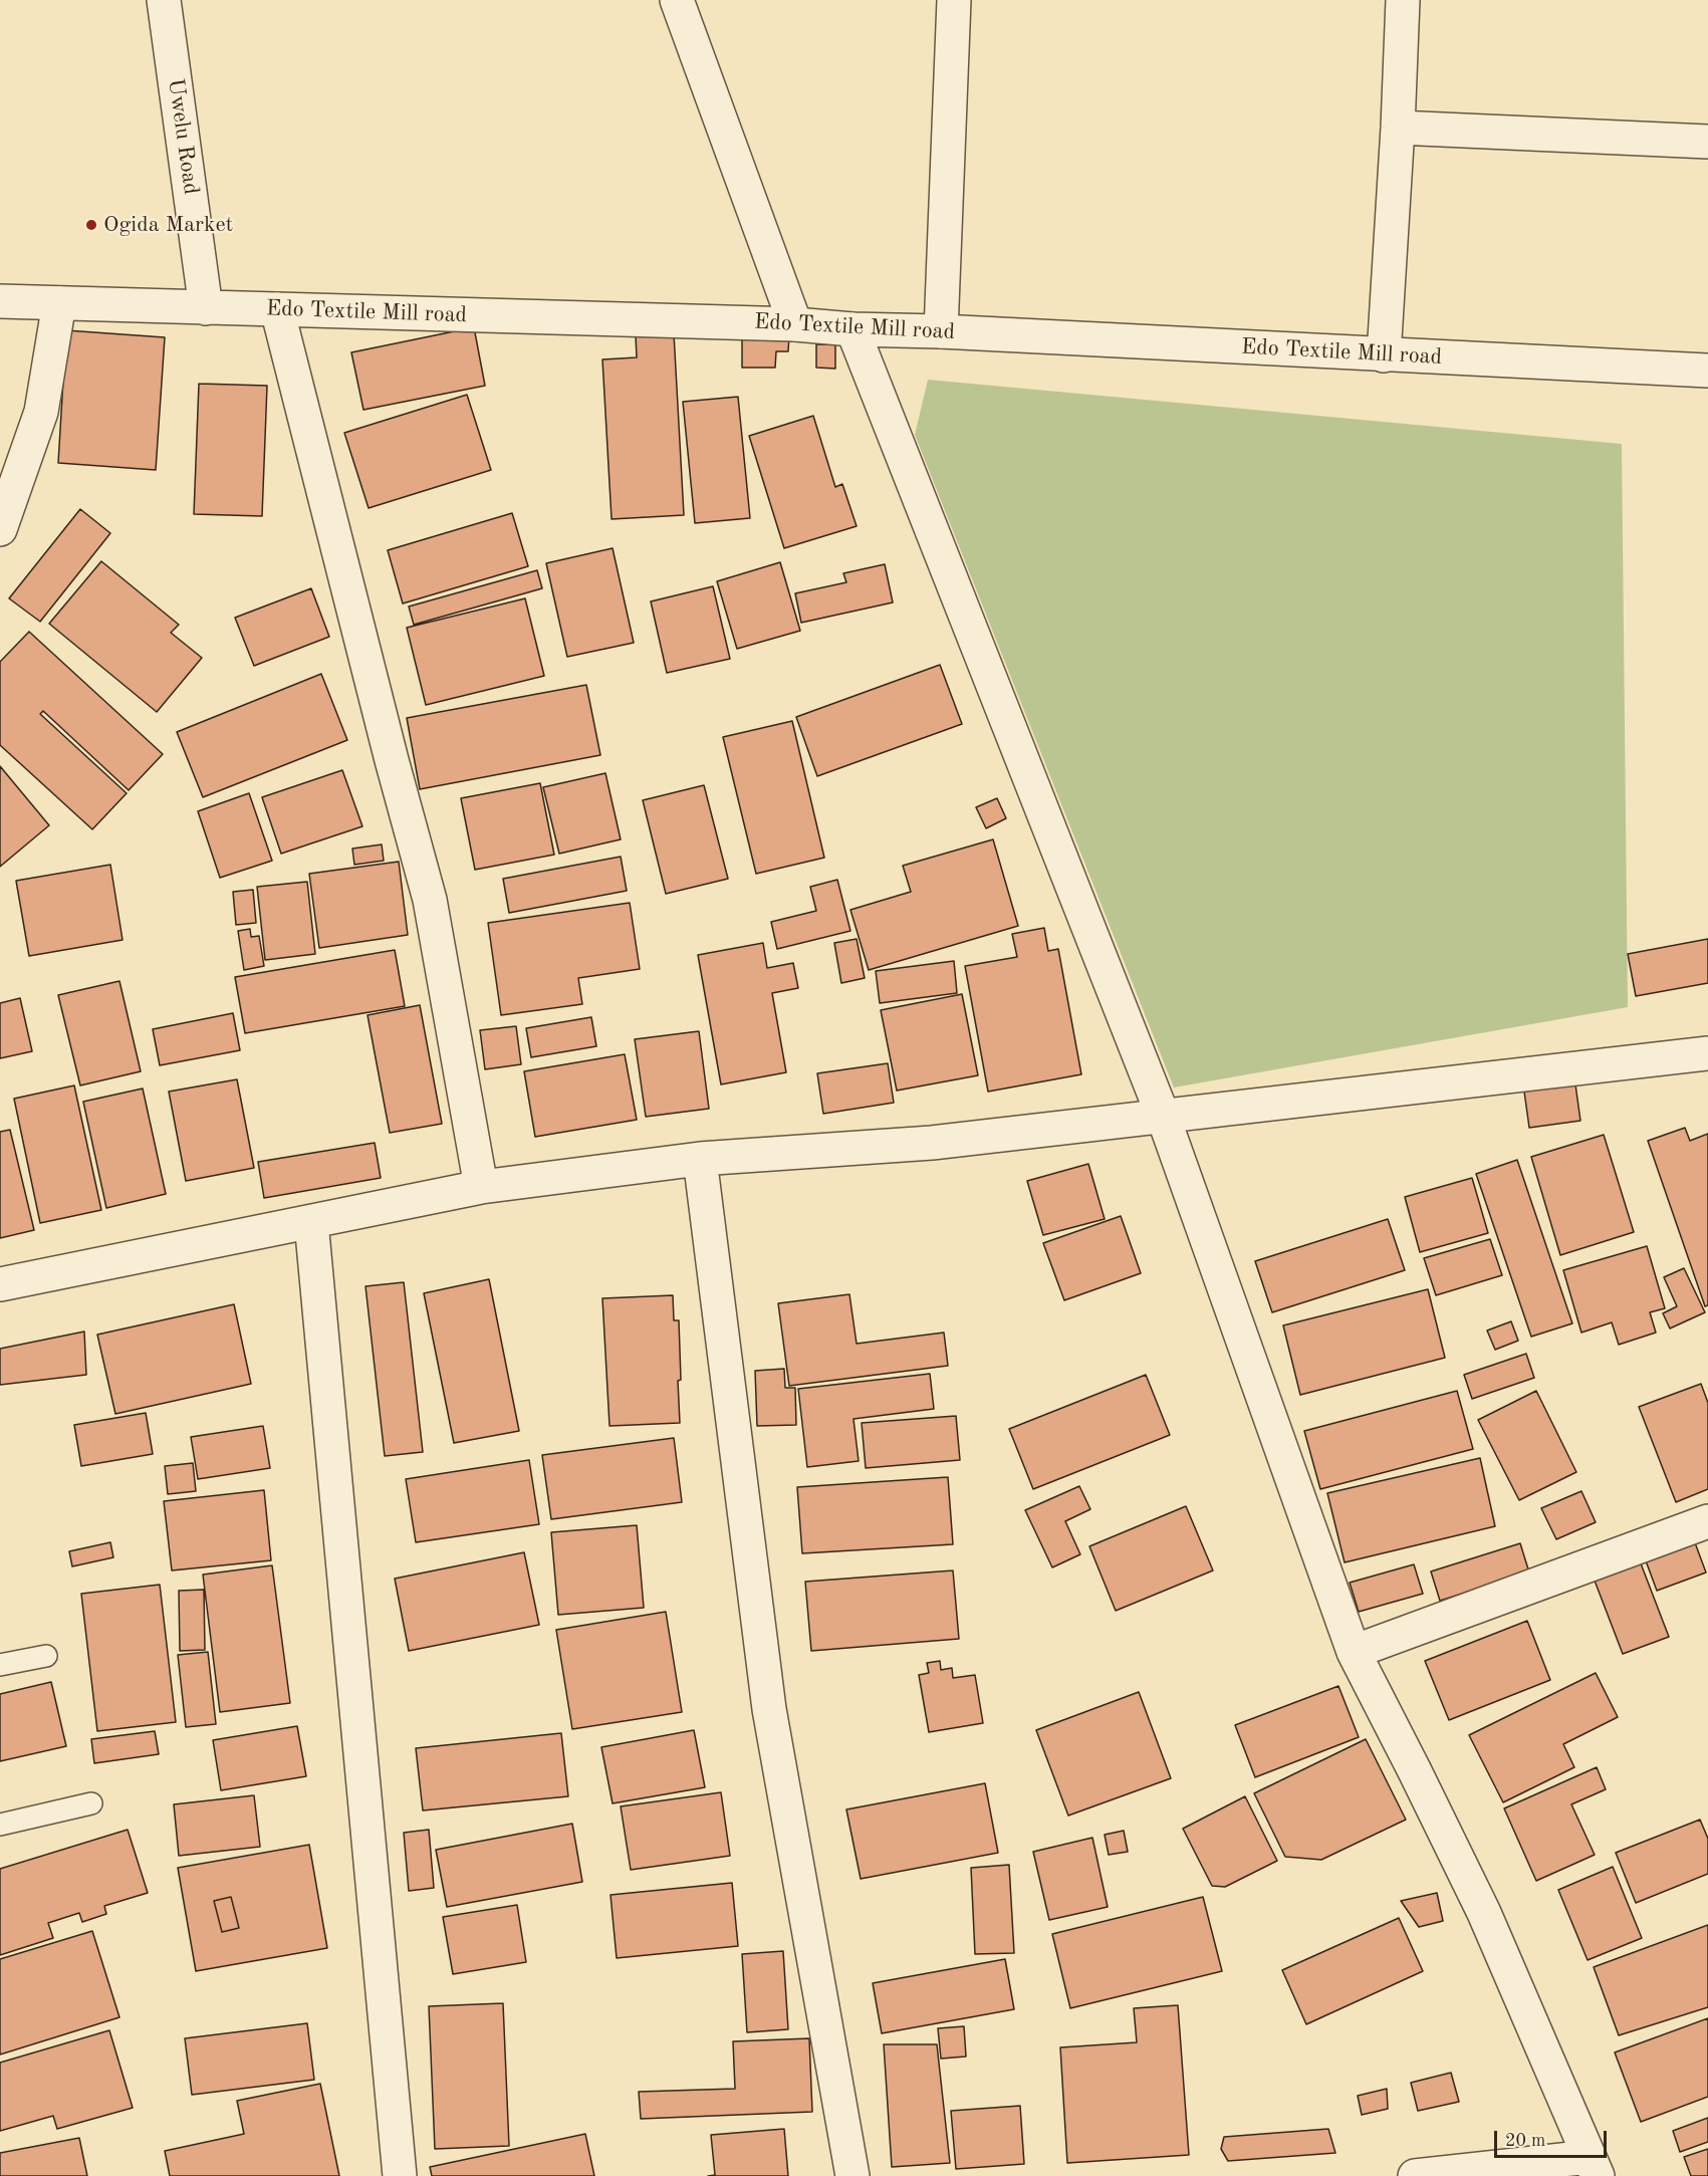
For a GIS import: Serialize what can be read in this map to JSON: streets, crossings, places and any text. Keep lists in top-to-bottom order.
{
  "streets": {
    "street": ["Uwelu Road", "Edo Textile Mill road"]
  },
  "crossings": [
    ["Uwelu Road", "Edo Textile Mill road"]
  ],
  "places": ["Ogida Market"],
  "scale_bar": "20 m"
}
